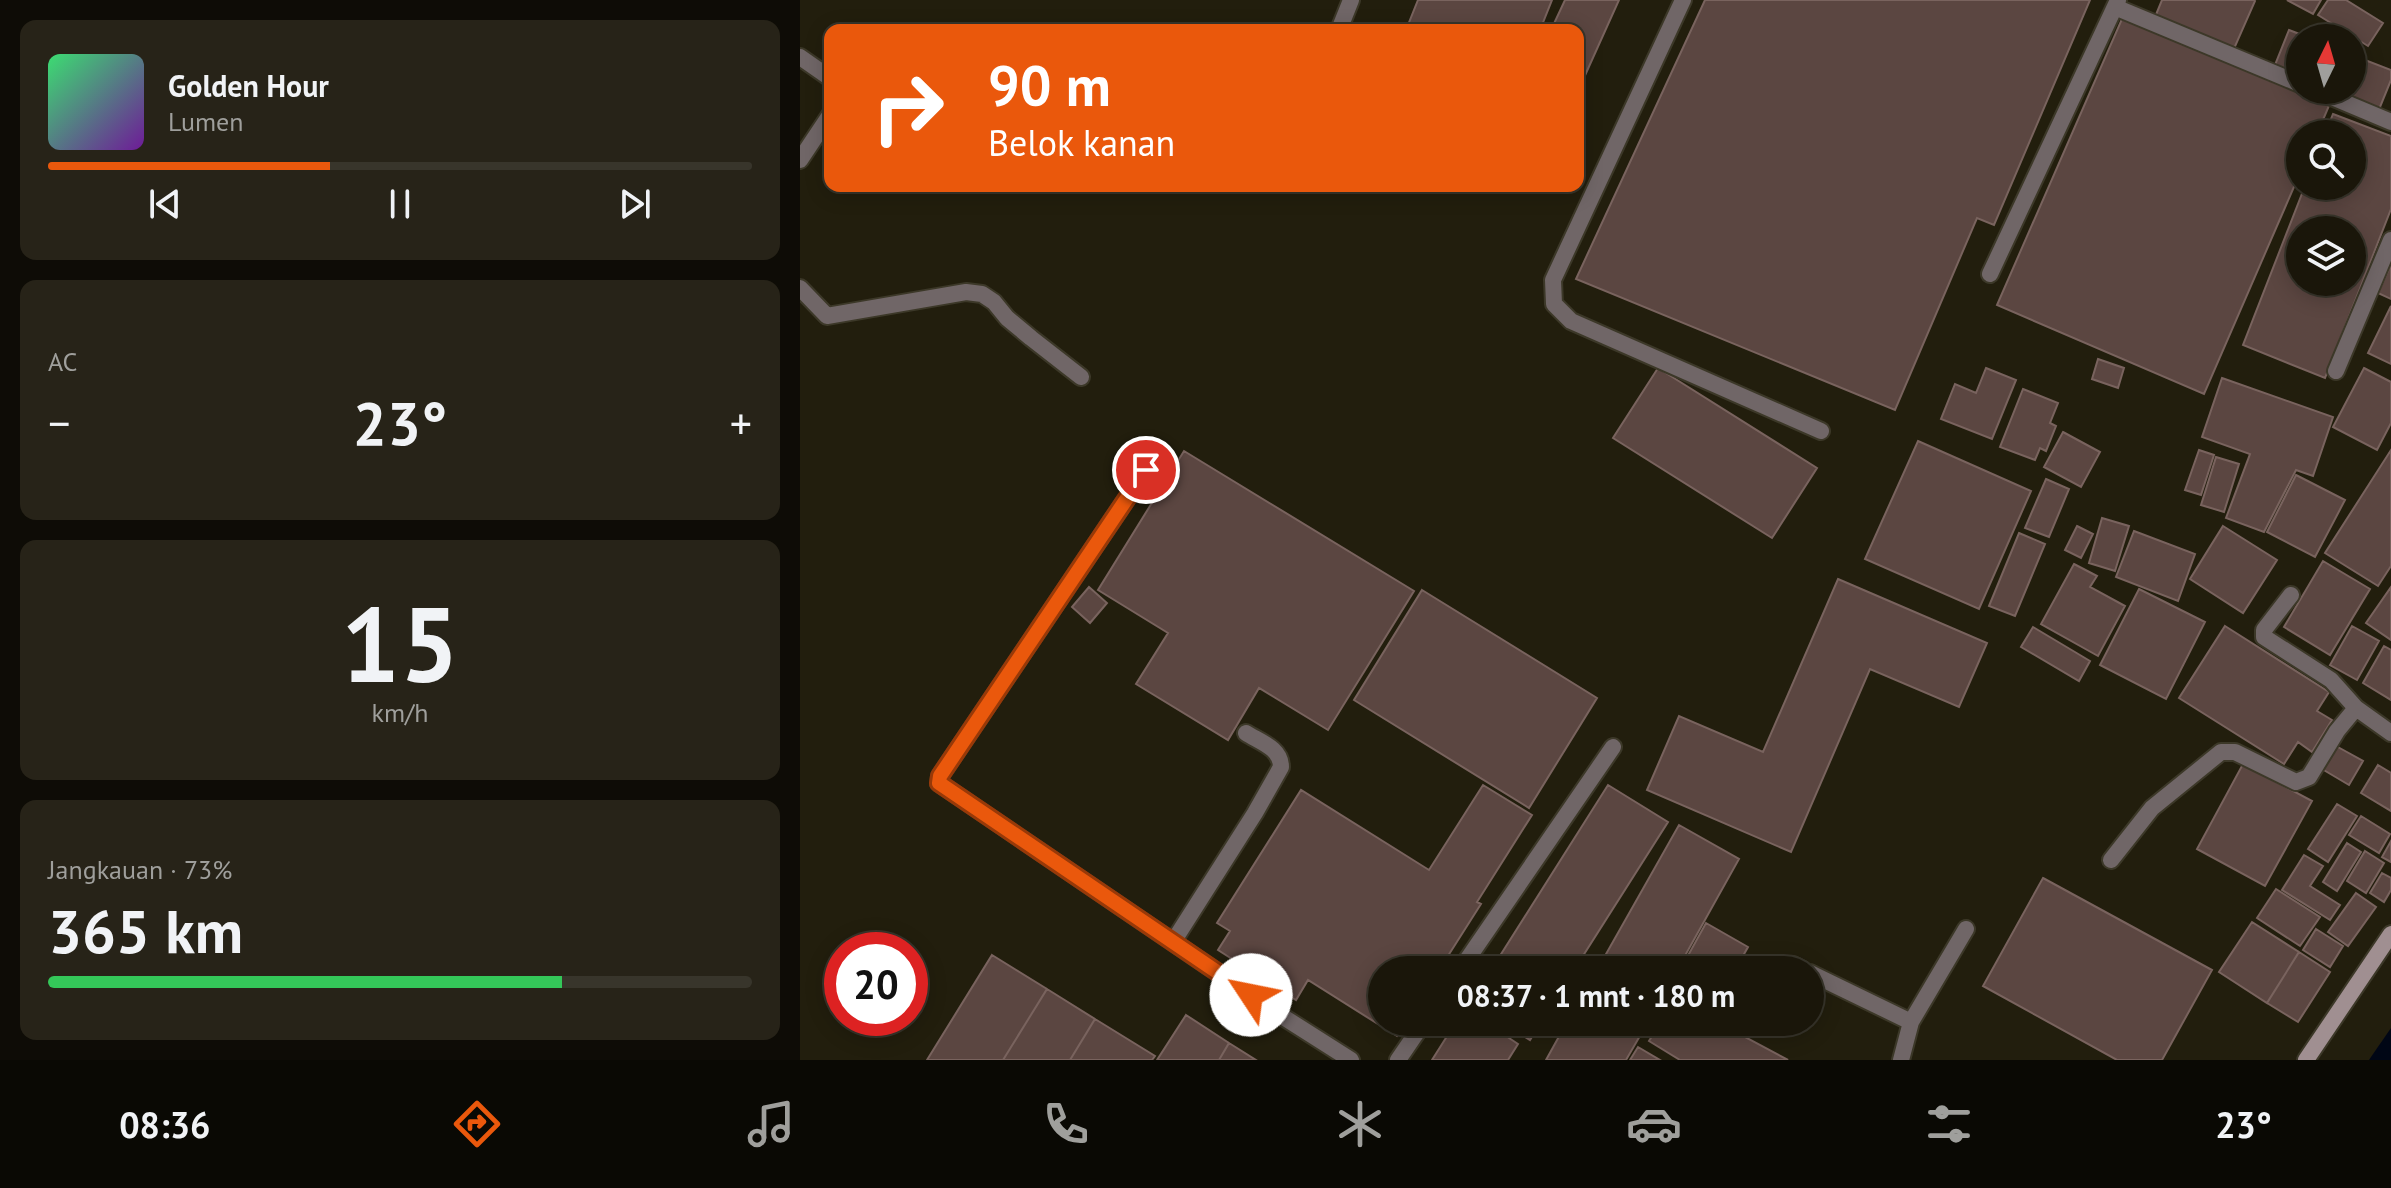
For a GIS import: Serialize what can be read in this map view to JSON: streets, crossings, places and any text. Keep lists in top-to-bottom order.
{
  "north": "top",
  "page": {
    "turn": ["90 m", "Belok kanan"],
    "song": ["Golden Hour", "Lumen"],
    "tile": [
      "AC",
      ["15", "km/h"],
      ["Jangkauan · 73%", "365 km"]
    ],
    "heat": ["−", "23°", "+"],
    "limit": "20",
    "trip": "08:37 · 1 mnt · 180 m",
    "tabs": ["08:36", "23°"]
  }
}
